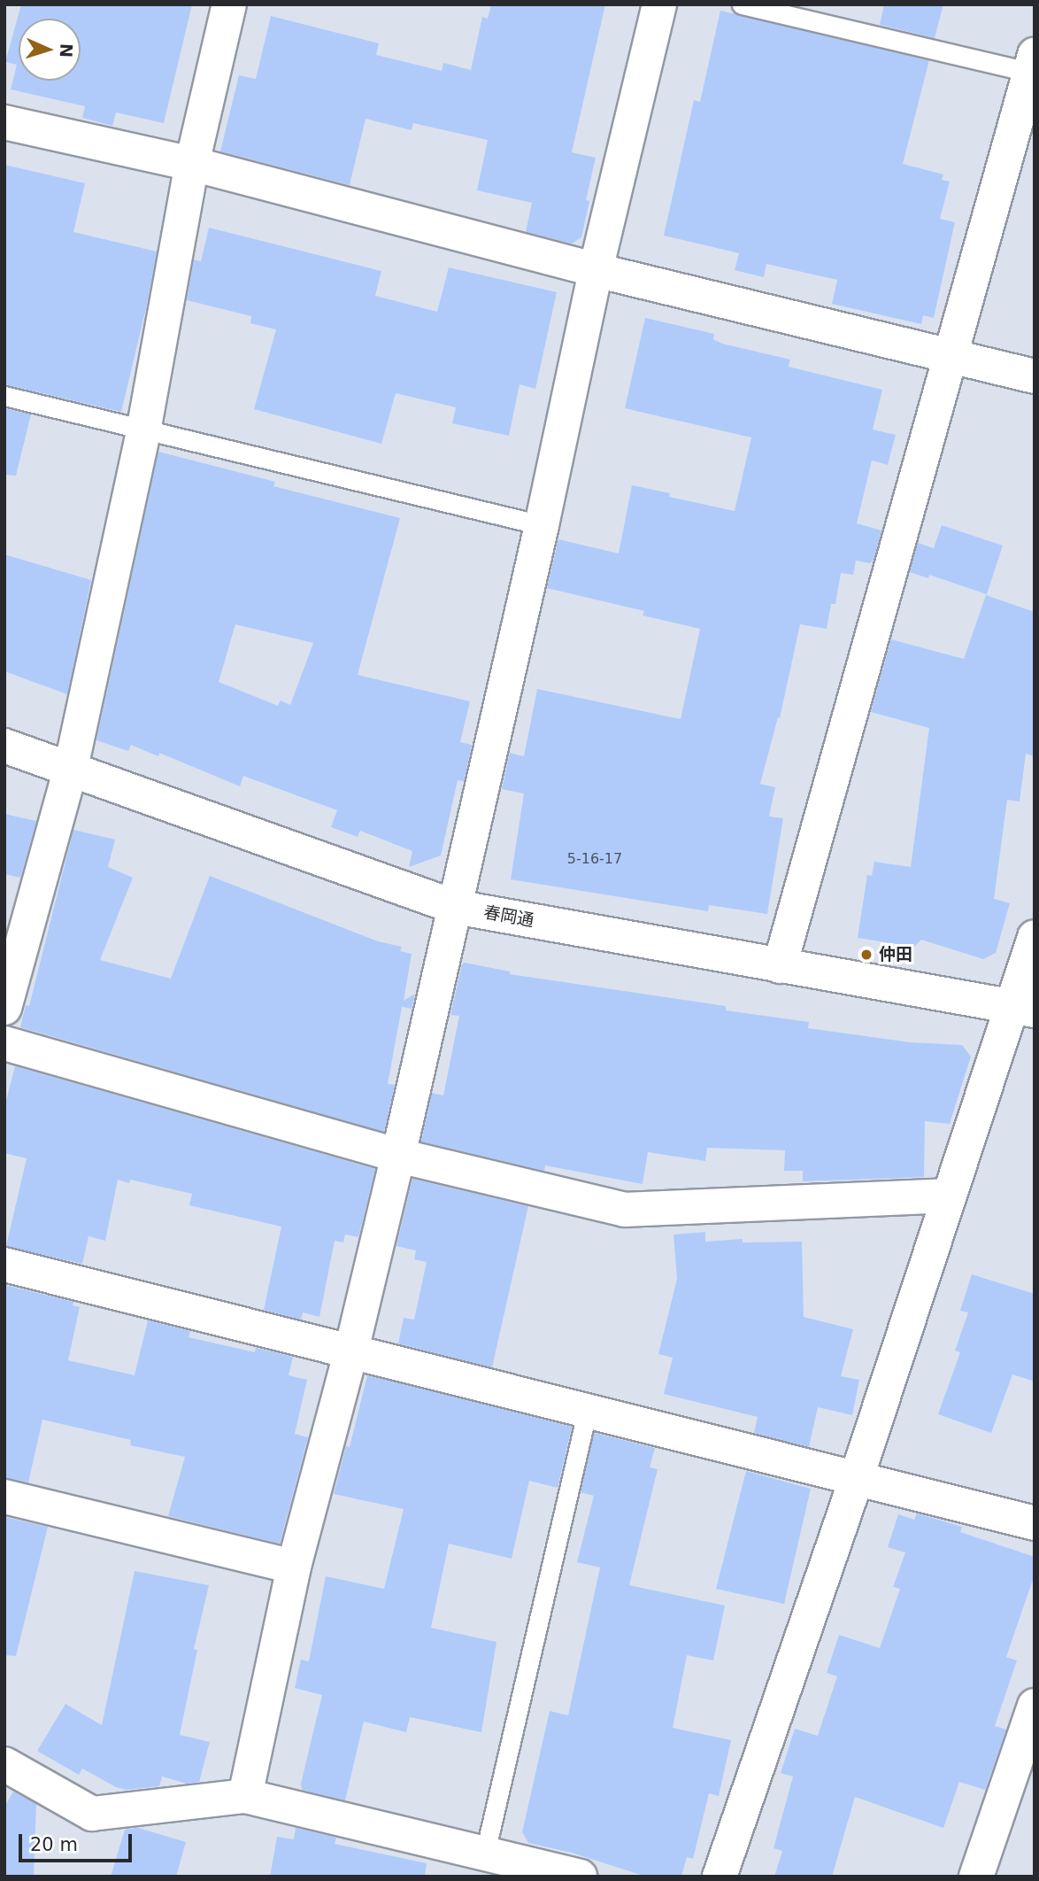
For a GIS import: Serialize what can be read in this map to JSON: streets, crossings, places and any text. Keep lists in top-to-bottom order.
{
  "streets": {
    "street": ["春岡通"]
  },
  "places": ["仲田"],
  "house_numbers": ["5-16-17"],
  "scale_bar": "20 m",
  "north": "right"
}
